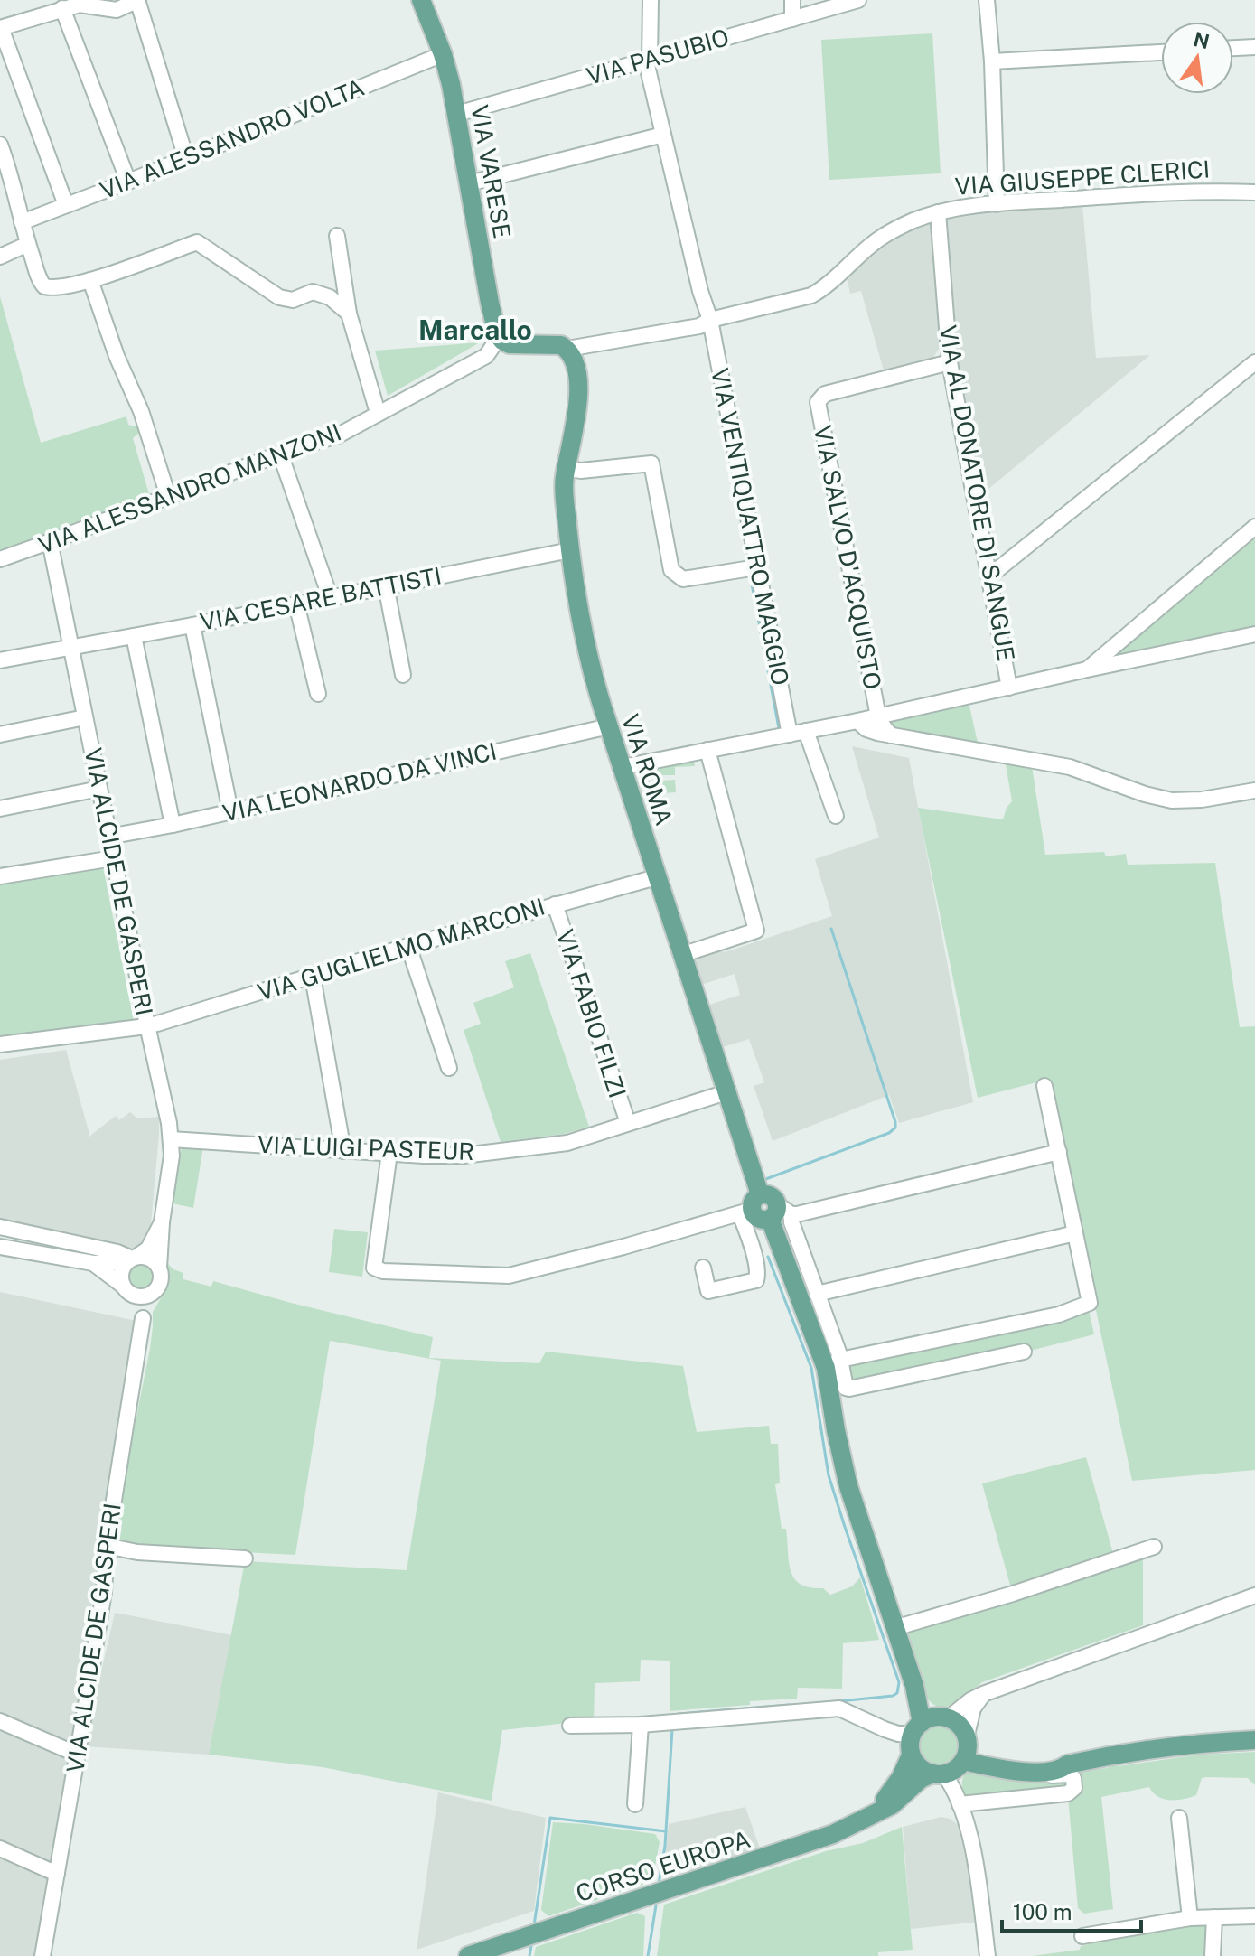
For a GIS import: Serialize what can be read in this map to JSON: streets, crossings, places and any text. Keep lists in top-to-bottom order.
{
  "streets": {
    "main road": [
      "VIA VARESE",
      "VIA GIUSEPPE CLERICI",
      "VIA ROMA",
      "CORSO EUROPA"
    ],
    "street": [
      "VIA PASUBIO",
      "VIA ALESSANDRO VOLTA",
      "VIA ALESSANDRO MANZONI",
      "VIA AL DONATORE DI SANGUE",
      "VIA VENTIQUATTRO MAGGIO",
      "VIA SALVO D'ACQUISTO",
      "VIA CESARE BATTISTI",
      "VIA LEONARDO DA VINCI",
      "VIA ALCIDE DE GASPERI",
      "VIA GUGLIELMO MARCONI",
      "VIA FABIO FILZI",
      "VIA LUIGI PASTEUR"
    ]
  },
  "crossings": [
    ["VIA PASUBIO", "VIA VARESE"],
    ["VIA PASUBIO", "VIA VENTIQUATTRO MAGGIO"],
    ["VIA ALESSANDRO VOLTA", "VIA VARESE"],
    ["VIA VARESE", "VIA GIUSEPPE CLERICI"],
    ["VIA VARESE", "VIA ALESSANDRO MANZONI"],
    ["VIA GIUSEPPE CLERICI", "VIA ALESSANDRO MANZONI"],
    ["VIA GIUSEPPE CLERICI", "VIA AL DONATORE DI SANGUE"],
    ["VIA GIUSEPPE CLERICI", "VIA VENTIQUATTRO MAGGIO"],
    ["VIA GIUSEPPE CLERICI", "VIA ROMA"],
    ["VIA ALESSANDRO MANZONI", "VIA ALCIDE DE GASPERI"],
    ["VIA AL DONATORE DI SANGUE", "VIA SALVO D'ACQUISTO"],
    ["VIA CESARE BATTISTI", "VIA ROMA"],
    ["VIA CESARE BATTISTI", "VIA ALCIDE DE GASPERI"],
    ["VIA ROMA", "VIA LEONARDO DA VINCI"],
    ["VIA ROMA", "VIA GUGLIELMO MARCONI"],
    ["VIA ROMA", "VIA LUIGI PASTEUR"],
    ["VIA LEONARDO DA VINCI", "VIA ALCIDE DE GASPERI"],
    ["VIA ALCIDE DE GASPERI", "VIA GUGLIELMO MARCONI"],
    ["VIA ALCIDE DE GASPERI", "VIA LUIGI PASTEUR"],
    ["VIA GUGLIELMO MARCONI", "VIA FABIO FILZI"],
    ["VIA FABIO FILZI", "VIA LUIGI PASTEUR"]
  ],
  "districts": ["Marcallo"],
  "scale_bar": "100 m",
  "north": "top"
}
